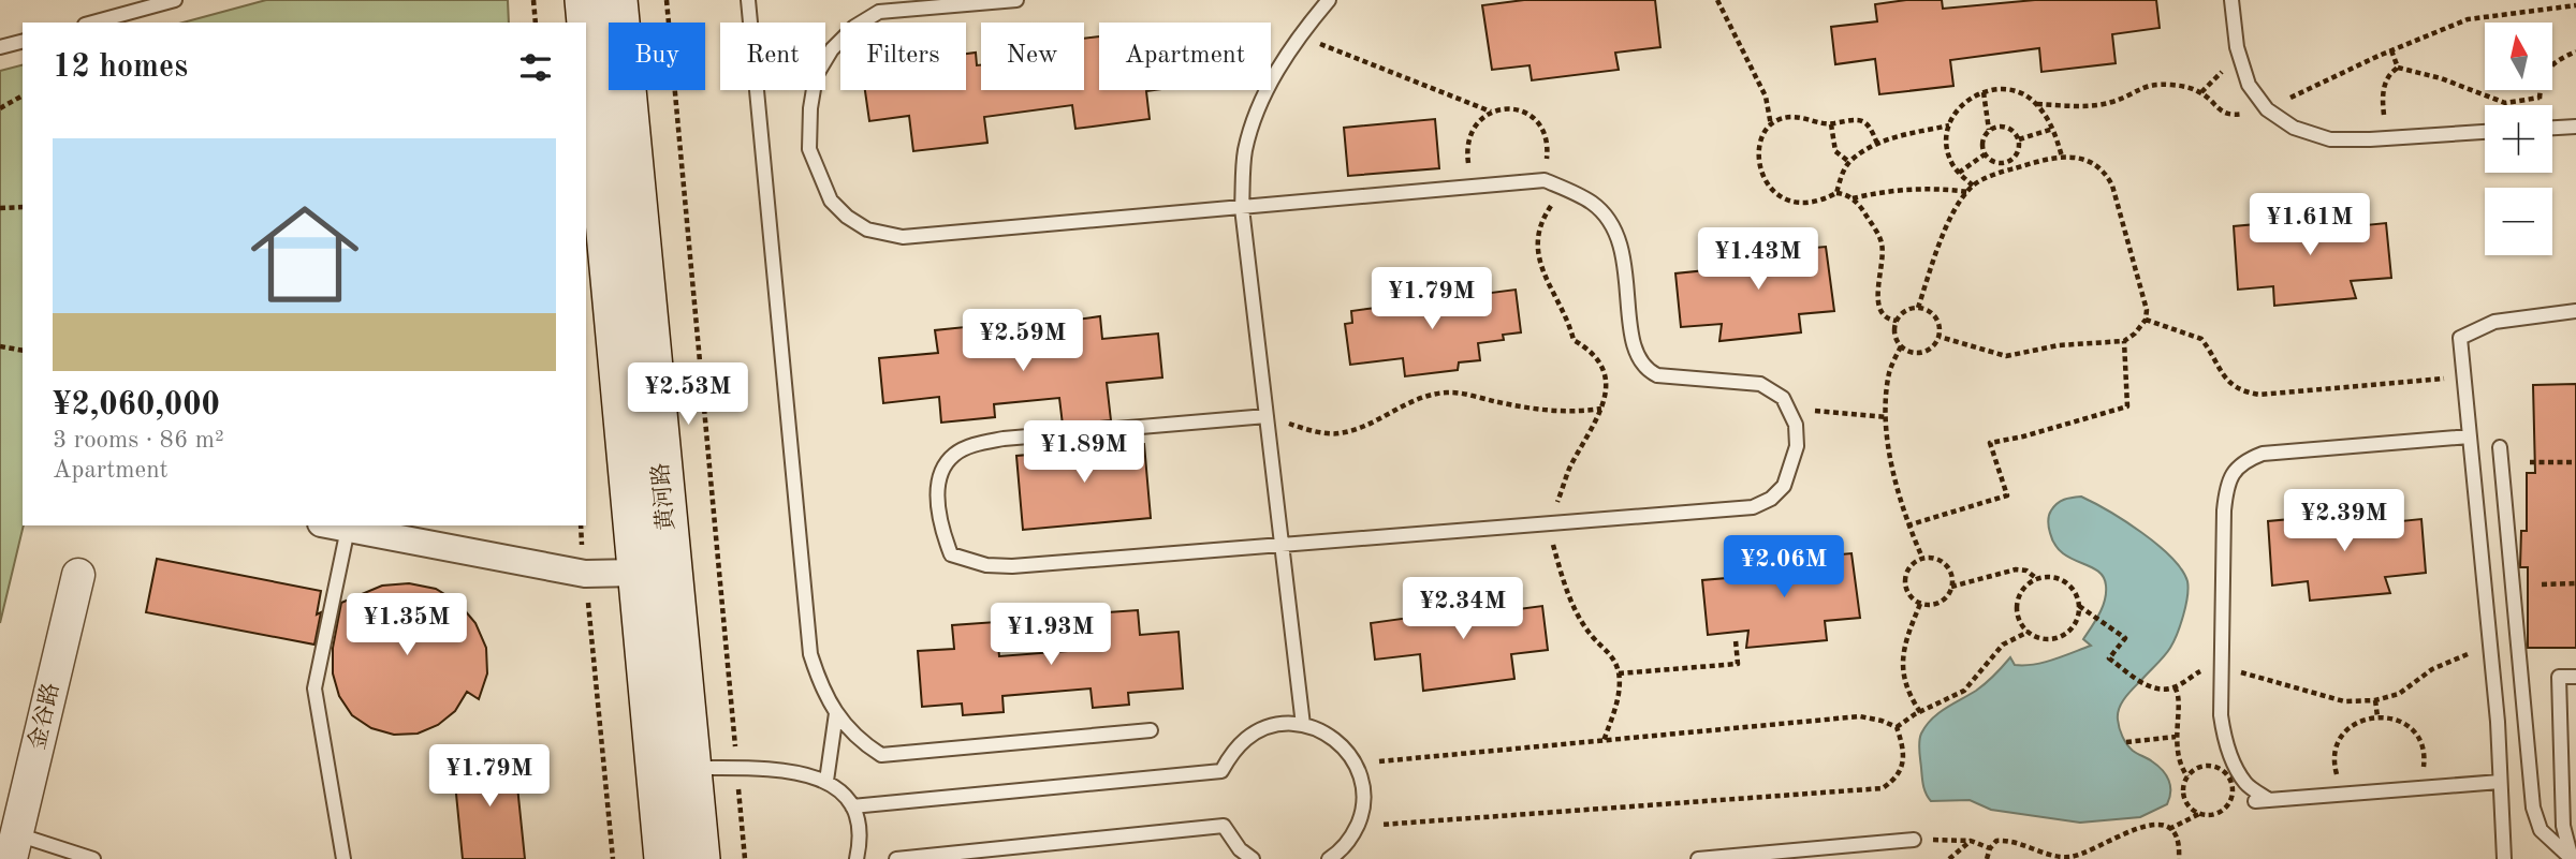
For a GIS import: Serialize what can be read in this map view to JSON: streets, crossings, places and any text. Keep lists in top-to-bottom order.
{
  "streets": {
    "main road": ["黄河路"],
    "street": ["金谷路"]
  },
  "north": "top",
  "page": {
    "map_buttons": ["+", "−"],
    "chip": [
      "Buy",
      "Rent",
      "Filters",
      "New",
      "Apartment"
    ],
    "heading": "12 homes",
    "list": [
      {
        "name": "¥2,060,000",
        "note": "3 rooms · 86 m² · Apartment"
      }
    ],
    "price": [
      "¥1.61M",
      "¥1.43M",
      "¥1.79M",
      "¥2.59M",
      "¥2.53M",
      "¥1.89M",
      "¥2.39M",
      "¥2.06M",
      "¥2.34M",
      "¥1.35M",
      "¥1.93M",
      "¥1.79M"
    ]
  }
}
